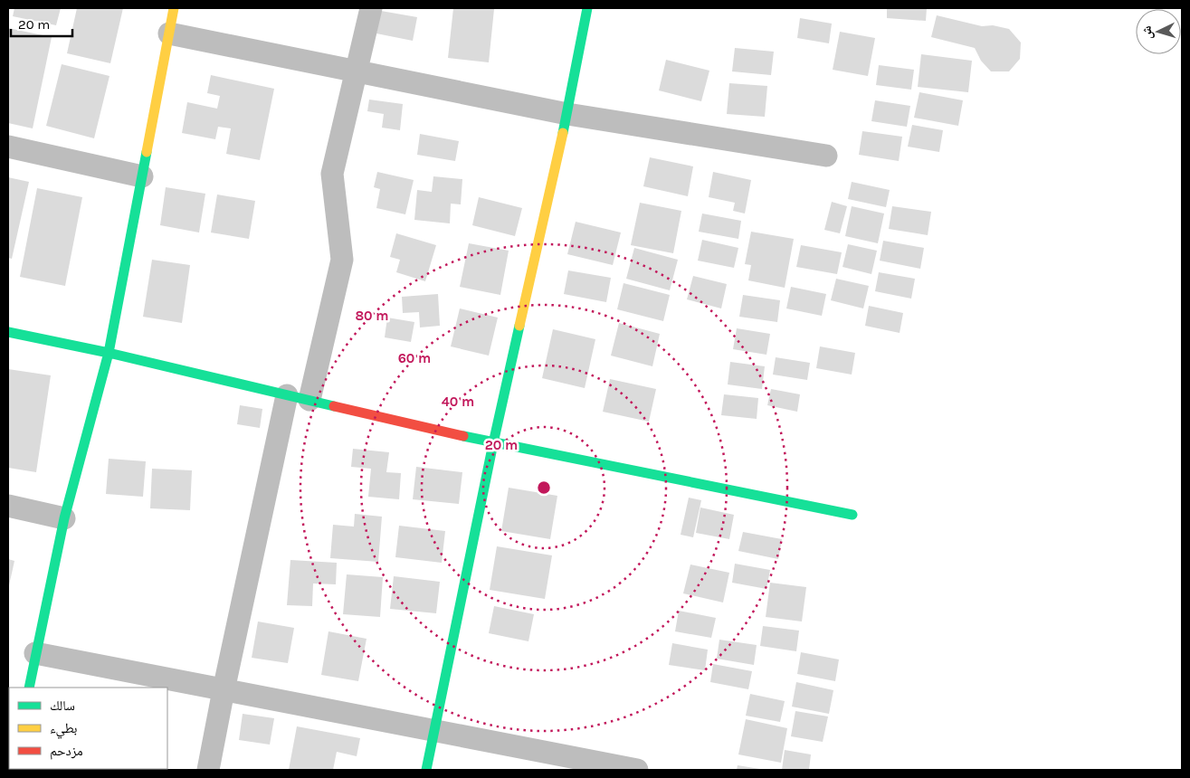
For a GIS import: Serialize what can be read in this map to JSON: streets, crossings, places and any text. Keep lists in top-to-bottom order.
{
  "legend": ["سالك", "بطيء", "مزدحم"],
  "scale_bar": "20 m",
  "north": "left",
  "rings": [
    "80 m",
    "60 m",
    "40 m",
    "20 m"
  ]
}
